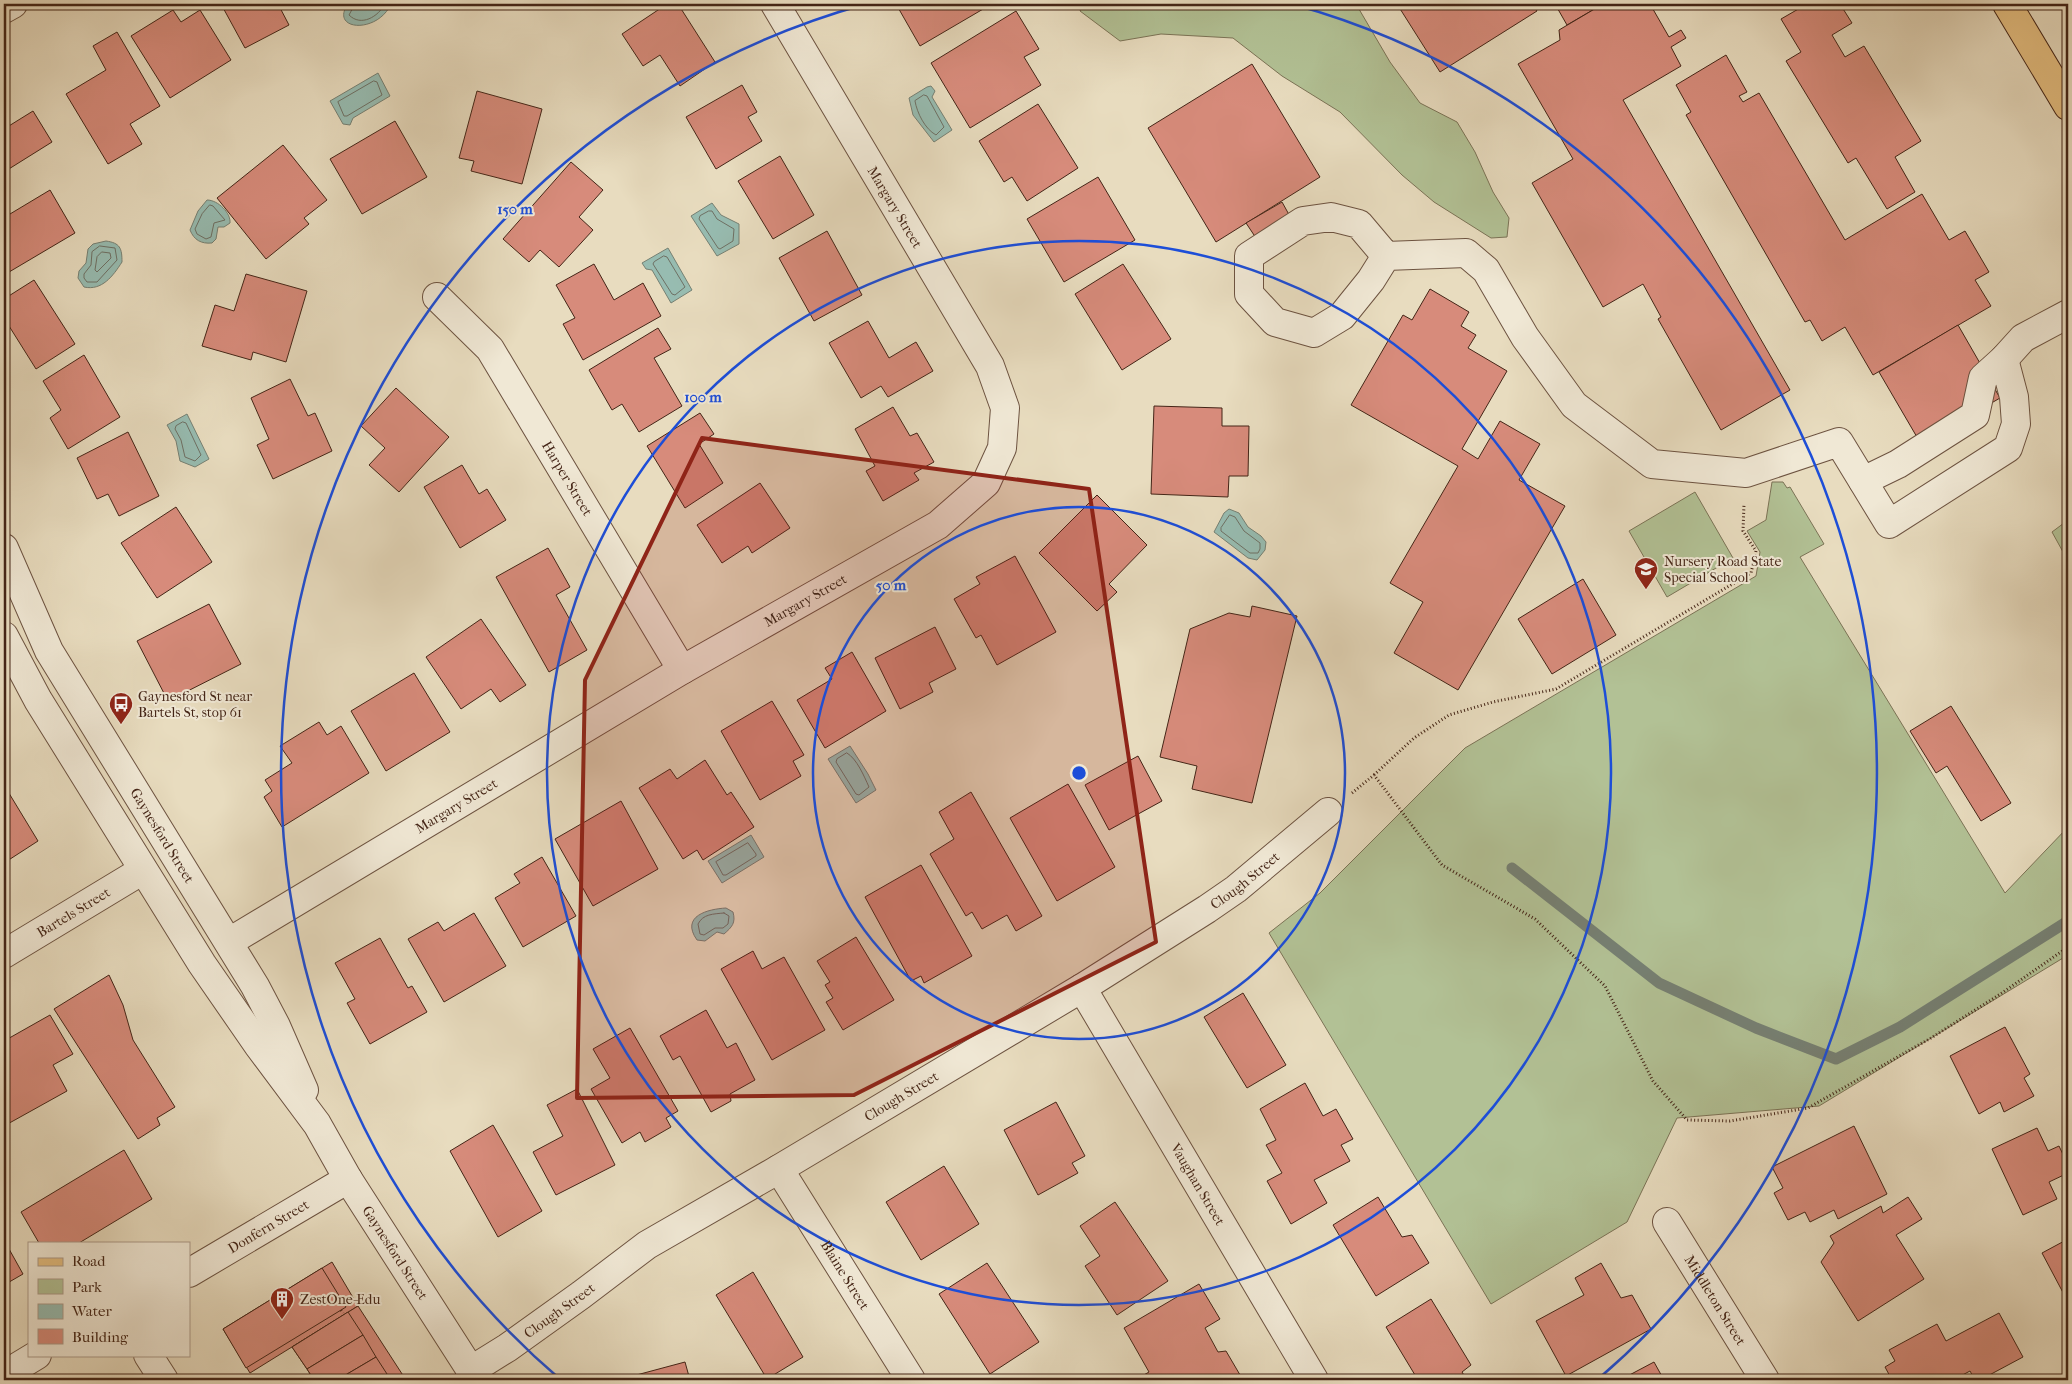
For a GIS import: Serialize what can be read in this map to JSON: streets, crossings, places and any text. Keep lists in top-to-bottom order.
{
  "streets": {
    "street": [
      "Margary Street",
      "Harper Street",
      "Gaynesford Street",
      "Clough Street",
      "Bartels Street",
      "Vaughan Street",
      "Donfern Street",
      "Blaine Street",
      "Middleton Street"
    ]
  },
  "crossings": [
    ["Margary Street", "Harper Street"],
    ["Margary Street", "Gaynesford Street"],
    ["Gaynesford Street", "Clough Street"],
    ["Gaynesford Street", "Bartels Street"],
    ["Gaynesford Street", "Donfern Street"],
    ["Clough Street", "Vaughan Street"],
    ["Clough Street", "Blaine Street"]
  ],
  "places": {
    "school or university": ["Nursery Road State Special School"],
    "bus stop": ["Gaynesford St near Bartels St, stop 61"],
    "building": ["ZestOne-Edu"]
  },
  "legend": [
    "Road",
    "Park",
    "Water",
    "Building"
  ],
  "rings": ["150 m", "100 m", "50 m"]
}
